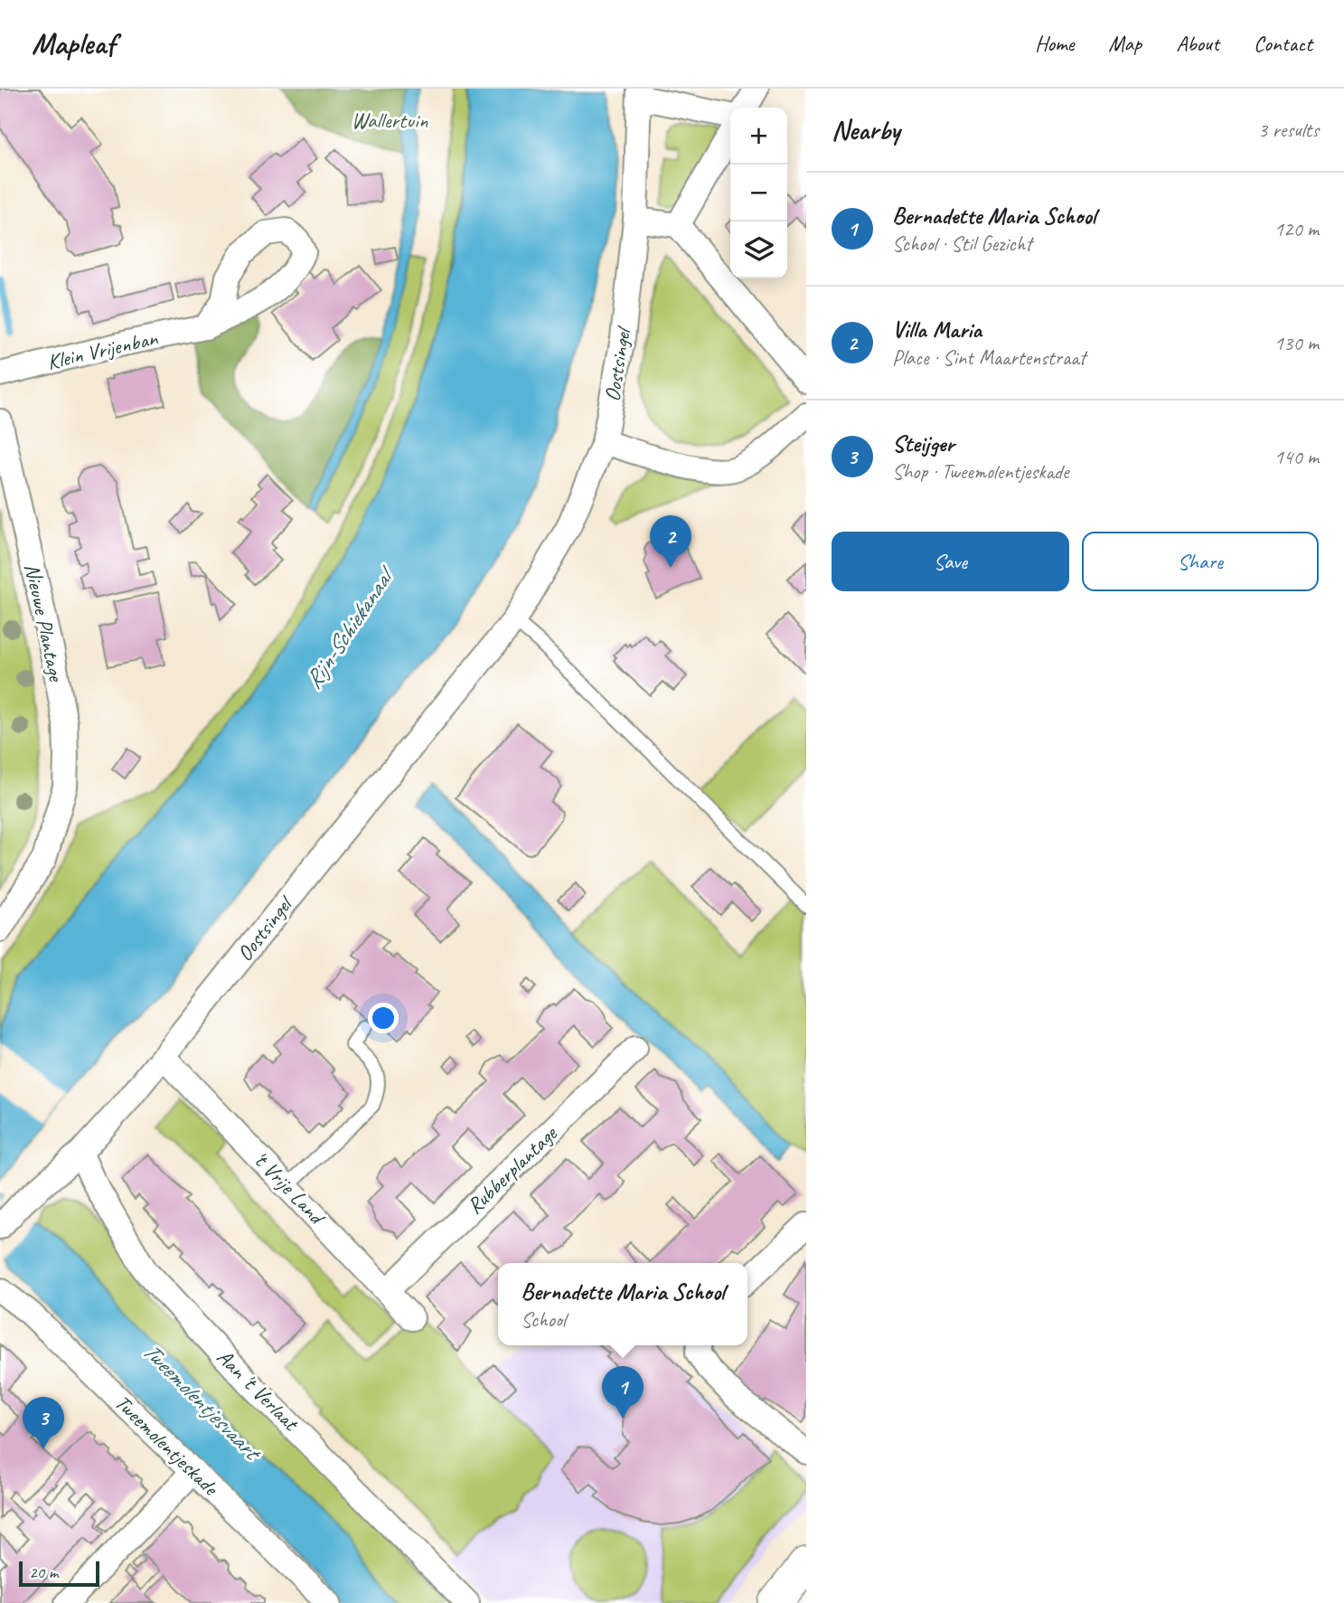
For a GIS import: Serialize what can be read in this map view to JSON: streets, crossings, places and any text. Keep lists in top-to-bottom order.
{
  "streets": {
    "street": [
      "Klein Vrijenban",
      "Oostsingel",
      "Nieuwe Plantage",
      "Rubberplantage",
      "'t Vrije Land",
      "Aan 't Verlaat",
      "Tweemolentjeskade"
    ]
  },
  "crossings": [
    ["Oostsingel", "'t Vrije Land"],
    ["Oostsingel", "Aan 't Verlaat"],
    ["Rubberplantage", "'t Vrije Land"]
  ],
  "water": ["Rijn-Schiekanaal", "Tweemolentjesvaart"],
  "parks": ["Wallertuin"],
  "scale_bar": "20 m",
  "page": {
    "header": "Mapleaf",
    "nav": [
      "Home",
      "Map",
      "About",
      "Contact"
    ],
    "heading": ["Nearby", "3 results"],
    "map_buttons": ["+", "−"],
    "list": [
      {
        "mark": "1",
        "name": "Bernadette Maria School",
        "note": "School · Stil Gezicht",
        "value": "120 m"
      },
      {
        "mark": "2",
        "name": "Villa Maria",
        "note": "Place · Sint Maartenstraat",
        "value": "130 m"
      },
      {
        "mark": "3",
        "name": "Steijger",
        "note": "Shop · Tweemolentjeskade",
        "value": "140 m"
      }
    ],
    "buttons": ["Save", "Share"],
    "pins": ["2", "1", "3"],
    "popup": ["Bernadette Maria School", "School"],
    "scale": "20 m"
  }
}
